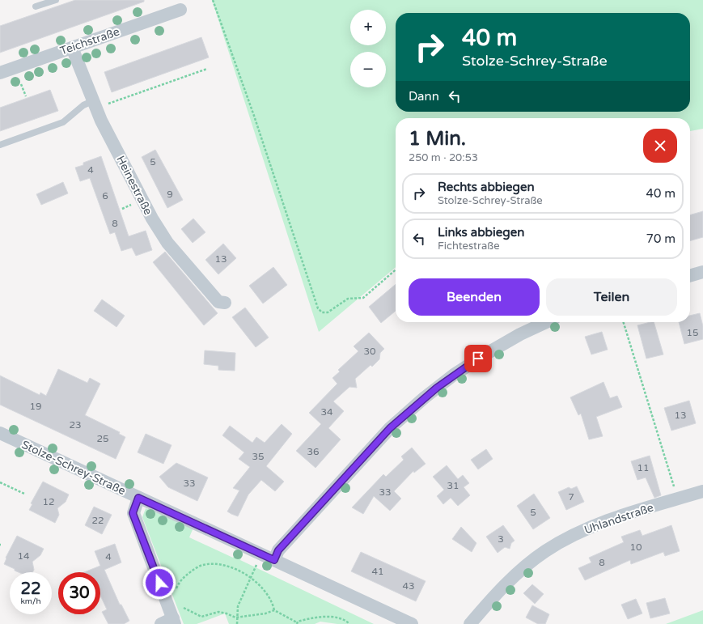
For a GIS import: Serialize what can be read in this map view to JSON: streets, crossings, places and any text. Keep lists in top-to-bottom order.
{
  "streets": {
    "street": [
      "Teichstraße",
      "Heinestraße",
      "Stolze-Schrey-Straße",
      "Uhlandstraße"
    ]
  },
  "crossings": [
    ["Teichstraße", "Heinestraße"]
  ],
  "house_numbers": [
    "5",
    "4",
    "9",
    "6",
    "8",
    "13",
    "15",
    "30",
    "19",
    "34",
    "13",
    "23",
    "25",
    "36",
    "35",
    "11",
    "33",
    "31",
    "33",
    "7",
    "12",
    "5",
    "22",
    "3",
    "10",
    "14",
    "4",
    "8",
    "41",
    "43"
  ],
  "page": {
    "map_buttons": ["+", "−"],
    "turn": ["40 m", "Stolze-Schrey-Straße"],
    "then": "Dann",
    "heading": ["1 Min.", "250 m · 20:53"],
    "list": [
      {
        "name": "Rechts abbiegen",
        "note": "Stolze-Schrey-Straße",
        "value": "40 m"
      },
      {
        "name": "Links abbiegen",
        "note": "Fichtestraße",
        "value": "70 m"
      }
    ],
    "buttons": ["Beenden", "Teilen"],
    "speed": "22 km/h",
    "limit": "30"
  }
}
